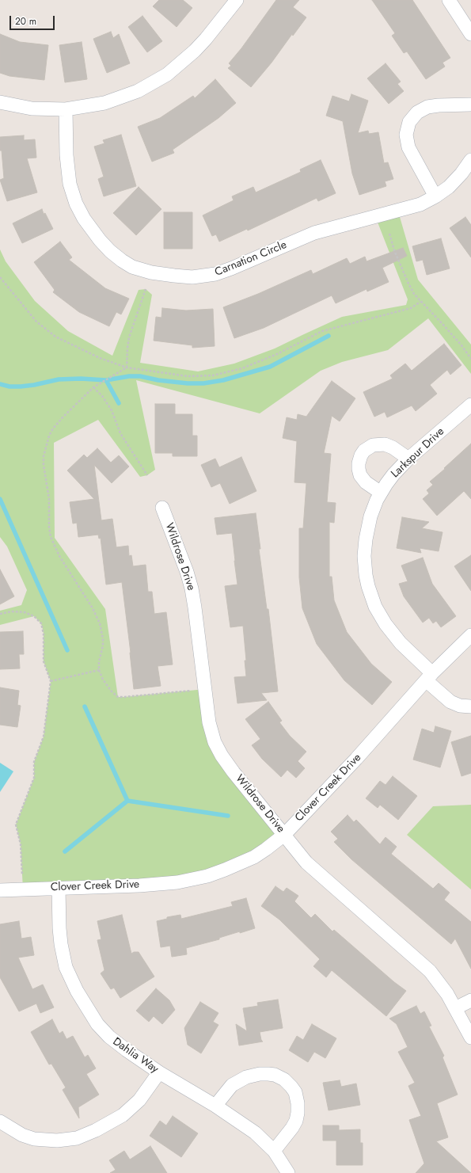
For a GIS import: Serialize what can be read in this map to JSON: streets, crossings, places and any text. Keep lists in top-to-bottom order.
{
  "streets": {
    "street": [
      "Carnation Circle",
      "Larkspur Drive",
      "Wildrose Drive",
      "Clover Creek Drive",
      "Dahlia Way"
    ]
  },
  "crossings": [
    ["Larkspur Drive", "Clover Creek Drive"],
    ["Wildrose Drive", "Clover Creek Drive"],
    ["Clover Creek Drive", "Dahlia Way"]
  ],
  "scale_bar": "20 m"
}
